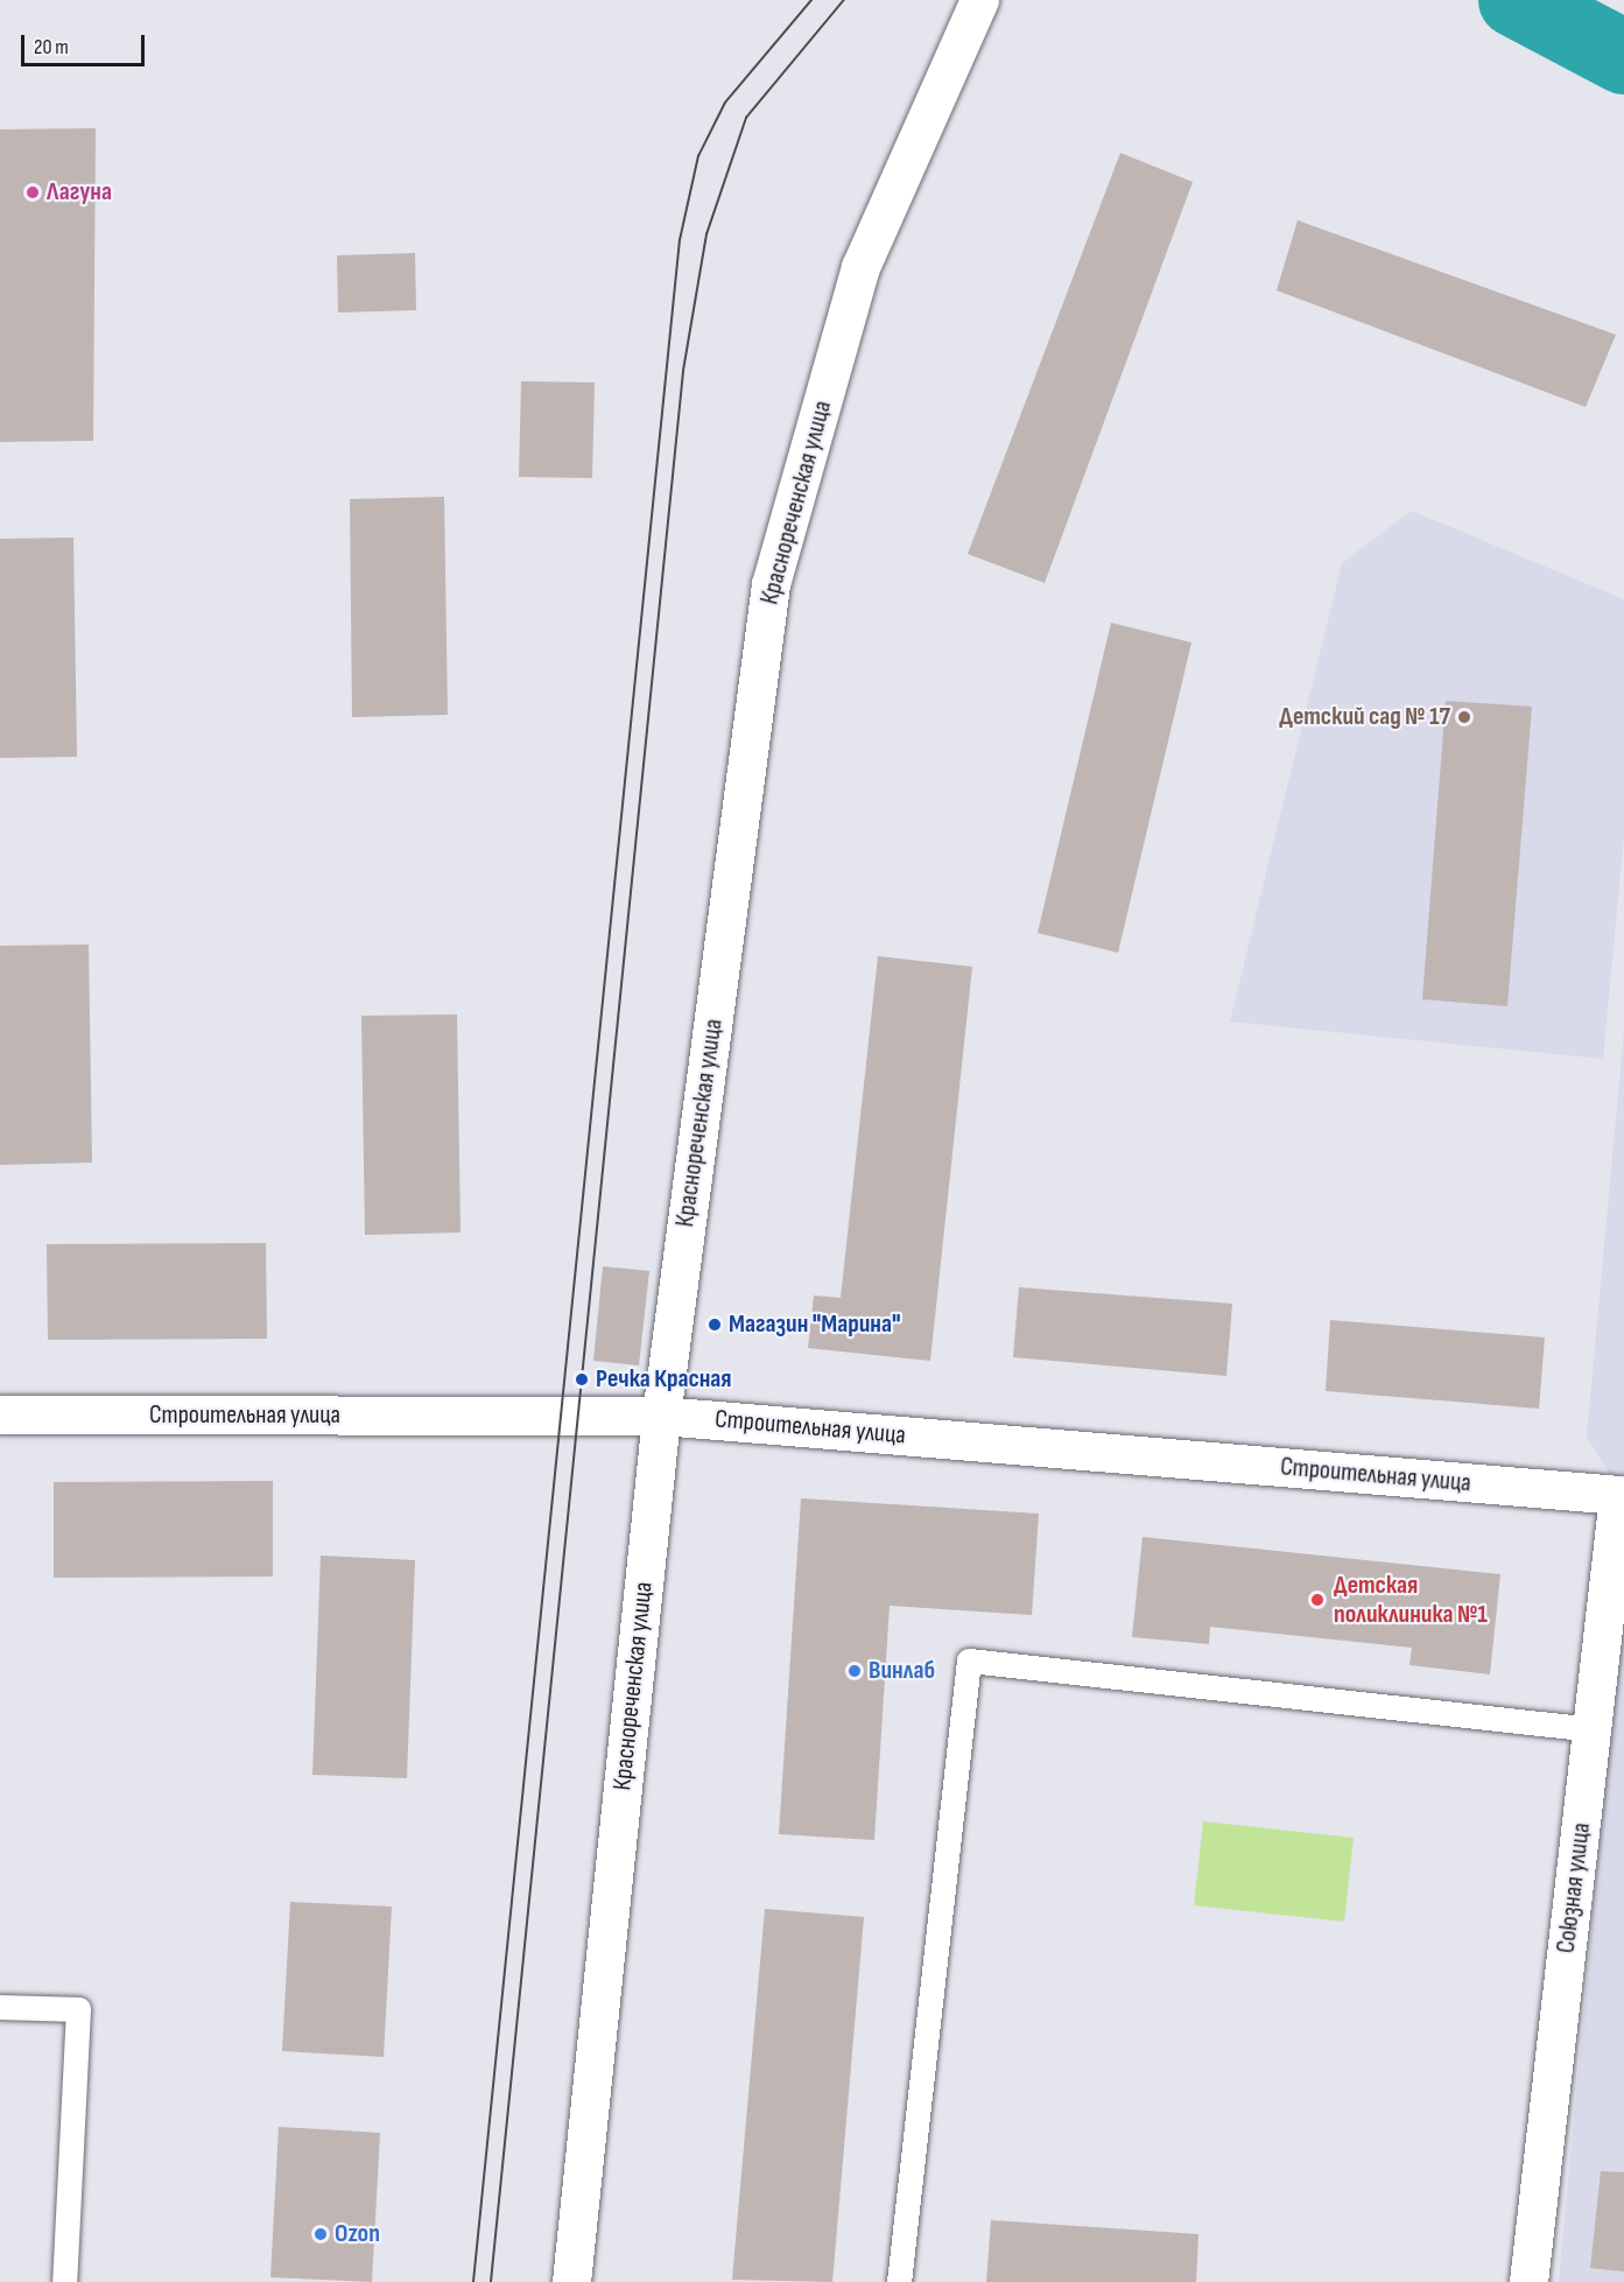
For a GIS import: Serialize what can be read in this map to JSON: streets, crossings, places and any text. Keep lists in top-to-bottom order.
{
  "streets": {
    "street": ["Краснореченская улица", "Строительная улица", "Союзная улица"]
  },
  "crossings": [
    ["Краснореченская улица", "Строительная улица"],
    ["Строительная улица", "Союзная улица"]
  ],
  "places": [
    "Лагуна",
    "Детский сад № 17",
    "Магазин \"Марина\"",
    "Речка Красная",
    "Детская поликлиника №1",
    "Винлаб",
    "Ozon"
  ],
  "scale_bar": "20 m"
}
